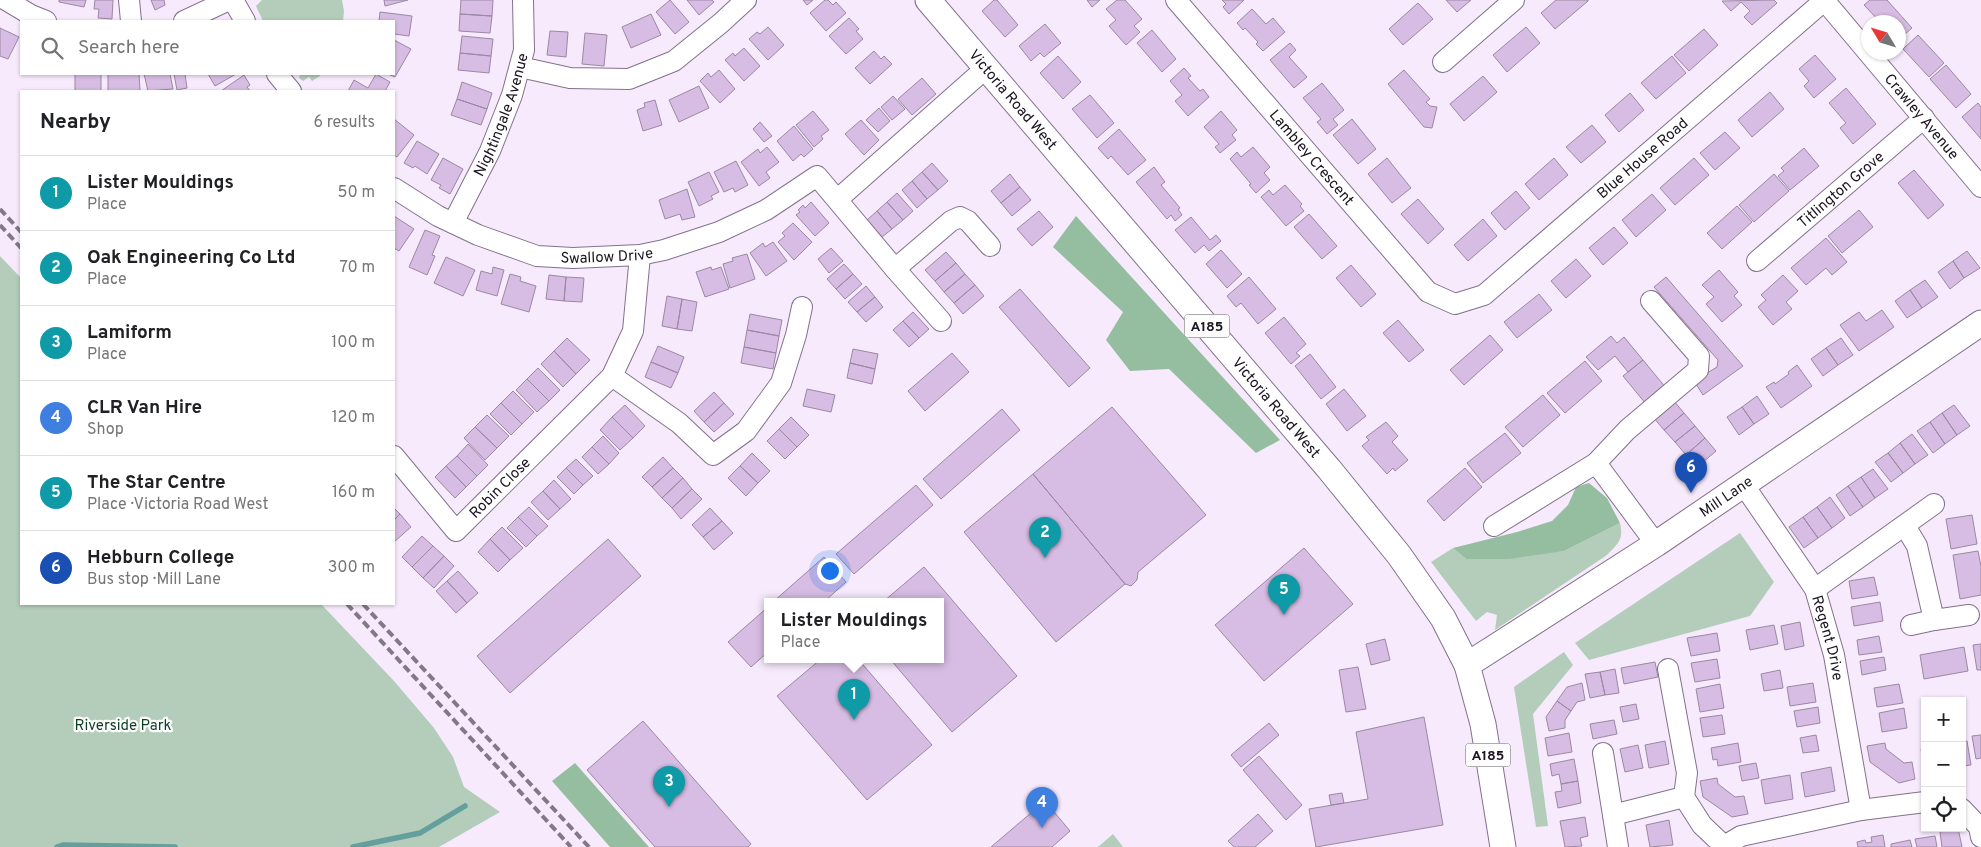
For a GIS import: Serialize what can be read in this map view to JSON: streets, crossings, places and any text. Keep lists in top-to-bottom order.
{
  "streets": {
    "main road": ["Victoria Road West", "A185", "Mill Lane"],
    "street": [
      "Nightingale Avenue",
      "Crawley Avenue",
      "Lambley Crescent",
      "Blue House Road",
      "Titlington Grove",
      "Swallow Drive",
      "Robin Close",
      "Regent Drive"
    ]
  },
  "crossings": [
    ["Victoria Road West", "Mill Lane"],
    ["Nightingale Avenue", "Swallow Drive"],
    ["Crawley Avenue", "Blue House Road"],
    ["Crawley Avenue", "Titlington Grove"],
    ["Lambley Crescent", "Blue House Road"],
    ["Swallow Drive", "Robin Close"],
    ["Mill Lane", "Regent Drive"]
  ],
  "parks": ["Riverside Park"],
  "north": "top left",
  "page": {
    "search": "Search here",
    "heading": ["Nearby", "6 results"],
    "list": [
      {
        "mark": "1",
        "name": "Lister Mouldings",
        "note": "Place",
        "value": "50 m"
      },
      {
        "mark": "2",
        "name": "Oak Engineering Co Ltd",
        "note": "Place",
        "value": "70 m"
      },
      {
        "mark": "3",
        "name": "Lamiform",
        "note": "Place",
        "value": "100 m"
      },
      {
        "mark": "4",
        "name": "CLR Van Hire",
        "note": "Shop",
        "value": "120 m"
      },
      {
        "mark": "5",
        "name": "The Star Centre",
        "note": "Place · Victoria Road West",
        "value": "160 m"
      },
      {
        "mark": "6",
        "name": "Hebburn College",
        "note": "Bus stop · Mill Lane",
        "value": "300 m"
      }
    ],
    "pins": [
      "6",
      "2",
      "5",
      "1",
      "3",
      "4"
    ],
    "popup": ["Lister Mouldings", "Place"],
    "map_buttons": ["+", "−"]
  }
}
